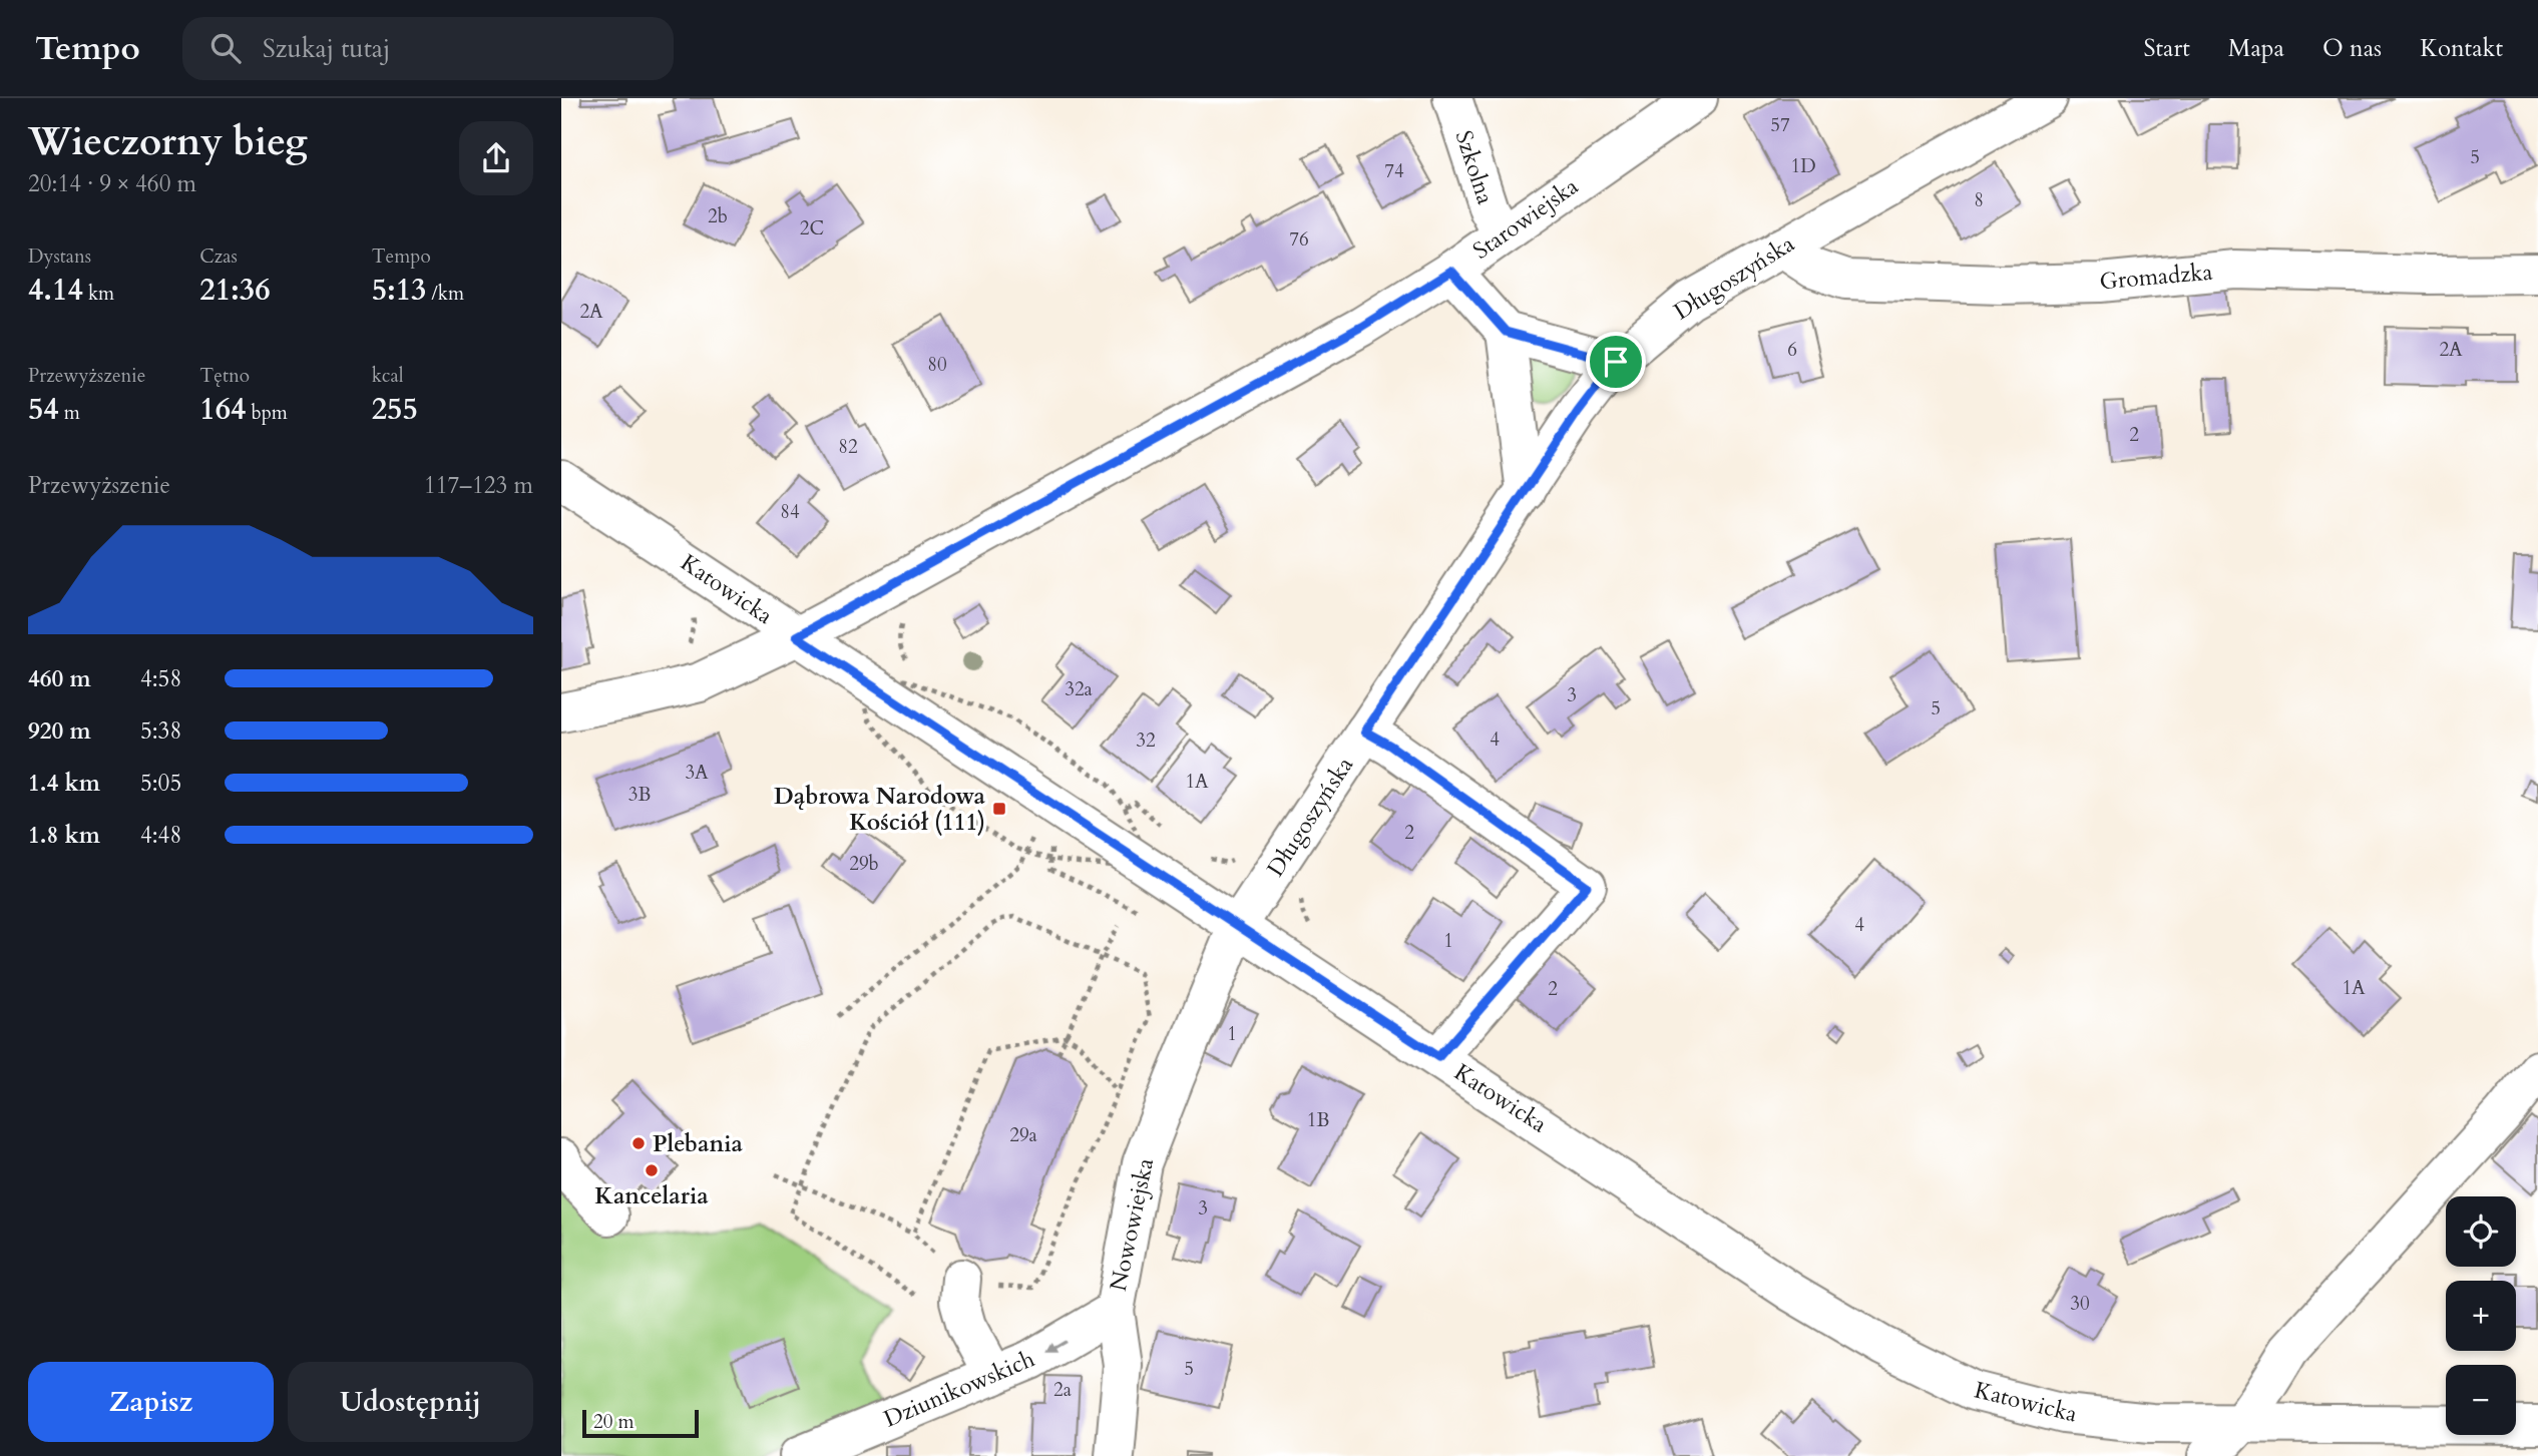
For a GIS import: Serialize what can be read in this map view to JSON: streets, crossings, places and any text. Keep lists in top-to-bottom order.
{
  "streets": {
    "street": [
      "Szkolna",
      "Starowiejska",
      "Gromadzka",
      "Długoszyńska",
      "Katowicka",
      "Nowowiejska",
      "Dziunikowskich"
    ]
  },
  "crossings": [
    ["Szkolna", "Starowiejska"],
    ["Starowiejska", "Katowicka"],
    ["Gromadzka", "Długoszyńska"],
    ["Długoszyńska", "Katowicka"],
    ["Długoszyńska", "Nowowiejska"],
    ["Katowicka", "Nowowiejska"],
    ["Nowowiejska", "Dziunikowskich"]
  ],
  "one_way": ["Dziunikowskich"],
  "places": {
    "transit": ["Dąbrowa Narodowa Kościół (111)"],
    "other": ["Plebania", "Kancelaria"]
  },
  "house_numbers": [
    "57",
    "5",
    "1D",
    "74",
    "8",
    "2b",
    "2C",
    "76",
    "2A",
    "6",
    "2A",
    "80",
    "2",
    "82",
    "84",
    "32a",
    "3",
    "5",
    "4",
    "32",
    "3A",
    "1A",
    "3B",
    "2",
    "29b",
    "4",
    "1",
    "1A",
    "2",
    "1",
    "1B",
    "29a",
    "3",
    "30",
    "5",
    "2a"
  ],
  "scale_bar": "20 m",
  "page": {
    "header": "Tempo",
    "search": "Szukaj tutaj",
    "nav": [
      "Start",
      "Mapa",
      "O nas",
      "Kontakt"
    ],
    "heading": ["Wieczorny bieg", "20:14 · 9 × 460 m"],
    "stats": [
      ["Dystans", "4.14 km"],
      ["Czas", "21:36"],
      ["Tempo", "5:13 /km"],
      ["Przewyższenie", "54 m"],
      ["Tętno", "164 bpm"],
      ["kcal", "255"]
    ],
    "chart": ["Przewyższenie", "117–123 m"],
    "list": [
      {
        "name": "460 m",
        "note": "4:58"
      },
      {
        "name": "920 m",
        "note": "5:38"
      },
      {
        "name": "1.4 km",
        "note": "5:05"
      },
      {
        "name": "1.8 km",
        "note": "4:48"
      }
    ],
    "map_buttons": ["+", "−"],
    "buttons": ["Zapisz", "Udostępnij"],
    "scale": "20 m"
  }
}
